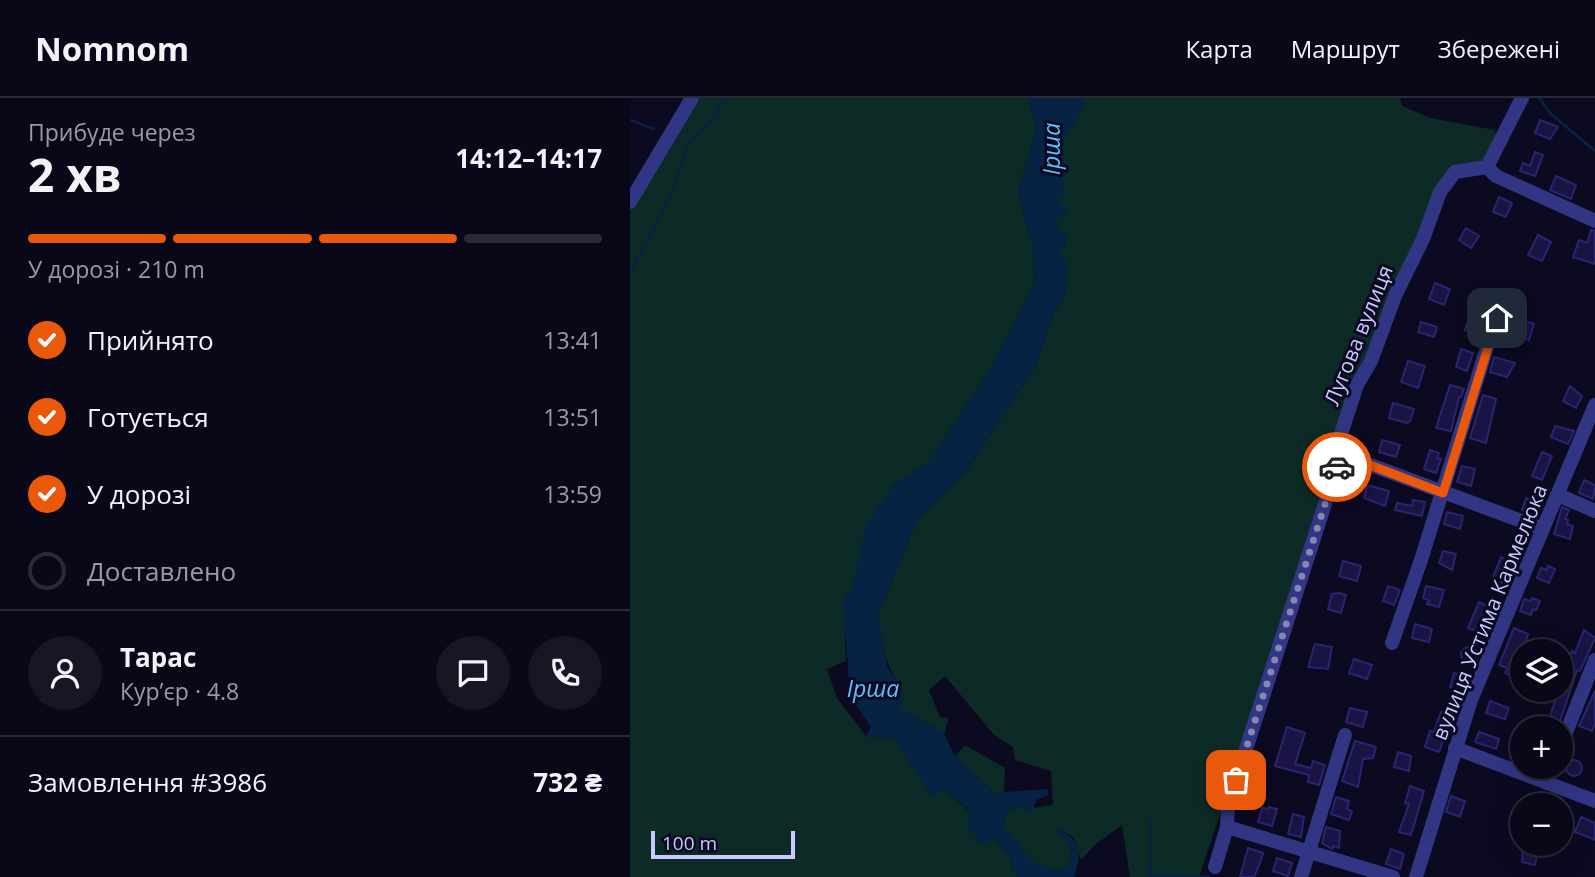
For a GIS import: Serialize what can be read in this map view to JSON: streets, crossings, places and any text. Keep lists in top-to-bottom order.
{
  "streets": {
    "street": ["Лугова вулиця", "вулиця Устима Кармелюка"]
  },
  "water": ["Ірша"],
  "scale_bar": "100 m",
  "page": {
    "header": "Nomnom",
    "nav": ["Карта", "Маршрут", "Збережені"],
    "heading": ["2 хв", "Прибуде через", "14:12–14:17"],
    "panel": [
      "Тарас",
      "Кур’єр · 4.8",
      "Замовлення #3986",
      "732 ₴"
    ],
    "bar": "У дорозі · 210 m",
    "list": [
      ["Прийнято", "13:41"],
      ["Готується", "13:51"],
      ["У дорозі", "13:59"],
      "Доставлено"
    ],
    "map_buttons": ["+", "−"],
    "scale": "100 m"
  }
}
